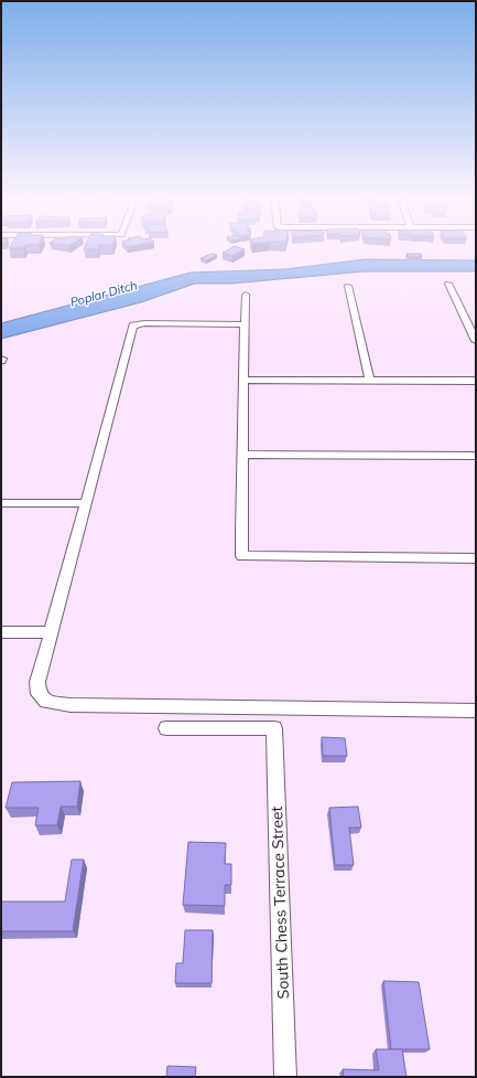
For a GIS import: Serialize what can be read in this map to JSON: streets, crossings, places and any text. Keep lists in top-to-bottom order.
{
  "streets": {
    "street": ["South Chess Terrace Street"]
  },
  "water": ["Poplar Ditch"]
}
